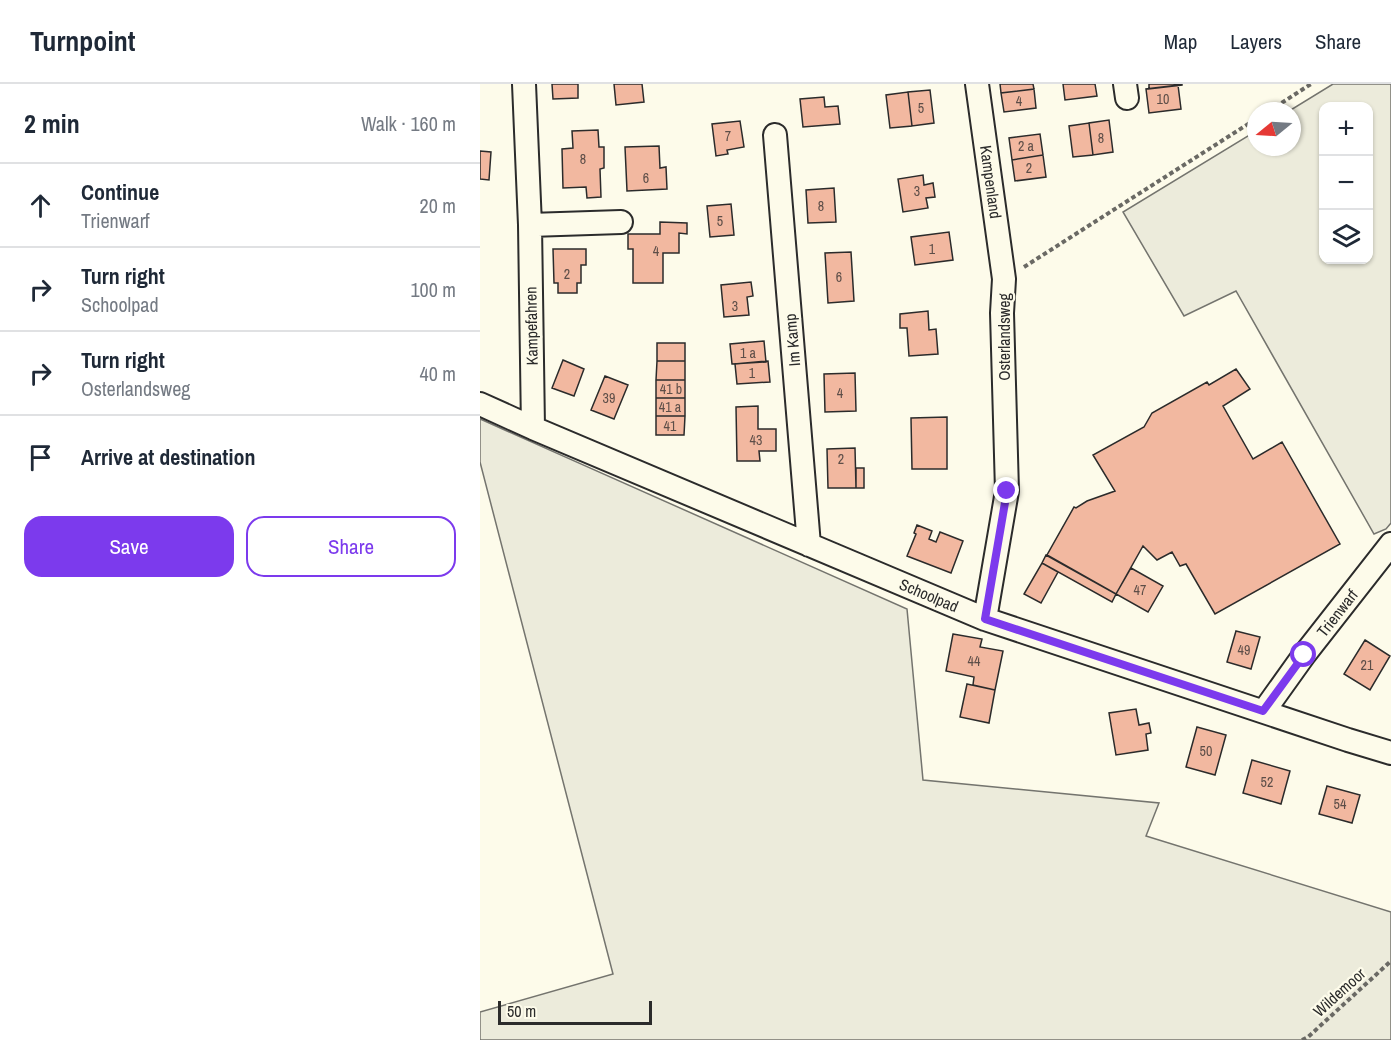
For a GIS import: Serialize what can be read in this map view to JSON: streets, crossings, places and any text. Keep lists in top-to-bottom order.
{
  "streets": {
    "street": [
      "Kampenland",
      "Kampefahren",
      "Osterlandsweg",
      "Im Kamp",
      "Schoolpad",
      "Trienwarf"
    ],
    "path": ["Wildemoor"]
  },
  "crossings": [
    ["Kampenland", "Osterlandsweg"],
    ["Kampefahren", "Schoolpad"],
    ["Osterlandsweg", "Schoolpad"],
    ["Im Kamp", "Schoolpad"],
    ["Schoolpad", "Trienwarf"]
  ],
  "house_numbers": [
    "10",
    "4",
    "5",
    "7",
    "8",
    "2 a",
    "8",
    "2",
    "6",
    "3",
    "8",
    "5",
    "1",
    "4",
    "2",
    "6",
    "3",
    "1 a",
    "1",
    "41 b",
    "4",
    "39",
    "41 a",
    "41",
    "43",
    "2",
    "47",
    "49",
    "44",
    "21",
    "50",
    "52",
    "54"
  ],
  "scale_bar": "50 m",
  "north": "left",
  "page": {
    "header": "Turnpoint",
    "nav": ["Map", "Layers", "Share"],
    "heading": ["2 min", "Walk · 160 m"],
    "map_buttons": ["+", "−"],
    "list": [
      ["Continue", "Trienwarf", "20 m"],
      ["Turn right", "Schoolpad", "100 m"],
      ["Turn right", "Osterlandsweg", "40 m"],
      "Arrive at destination"
    ],
    "buttons": ["Save", "Share"],
    "scale": "50 m"
  }
}
